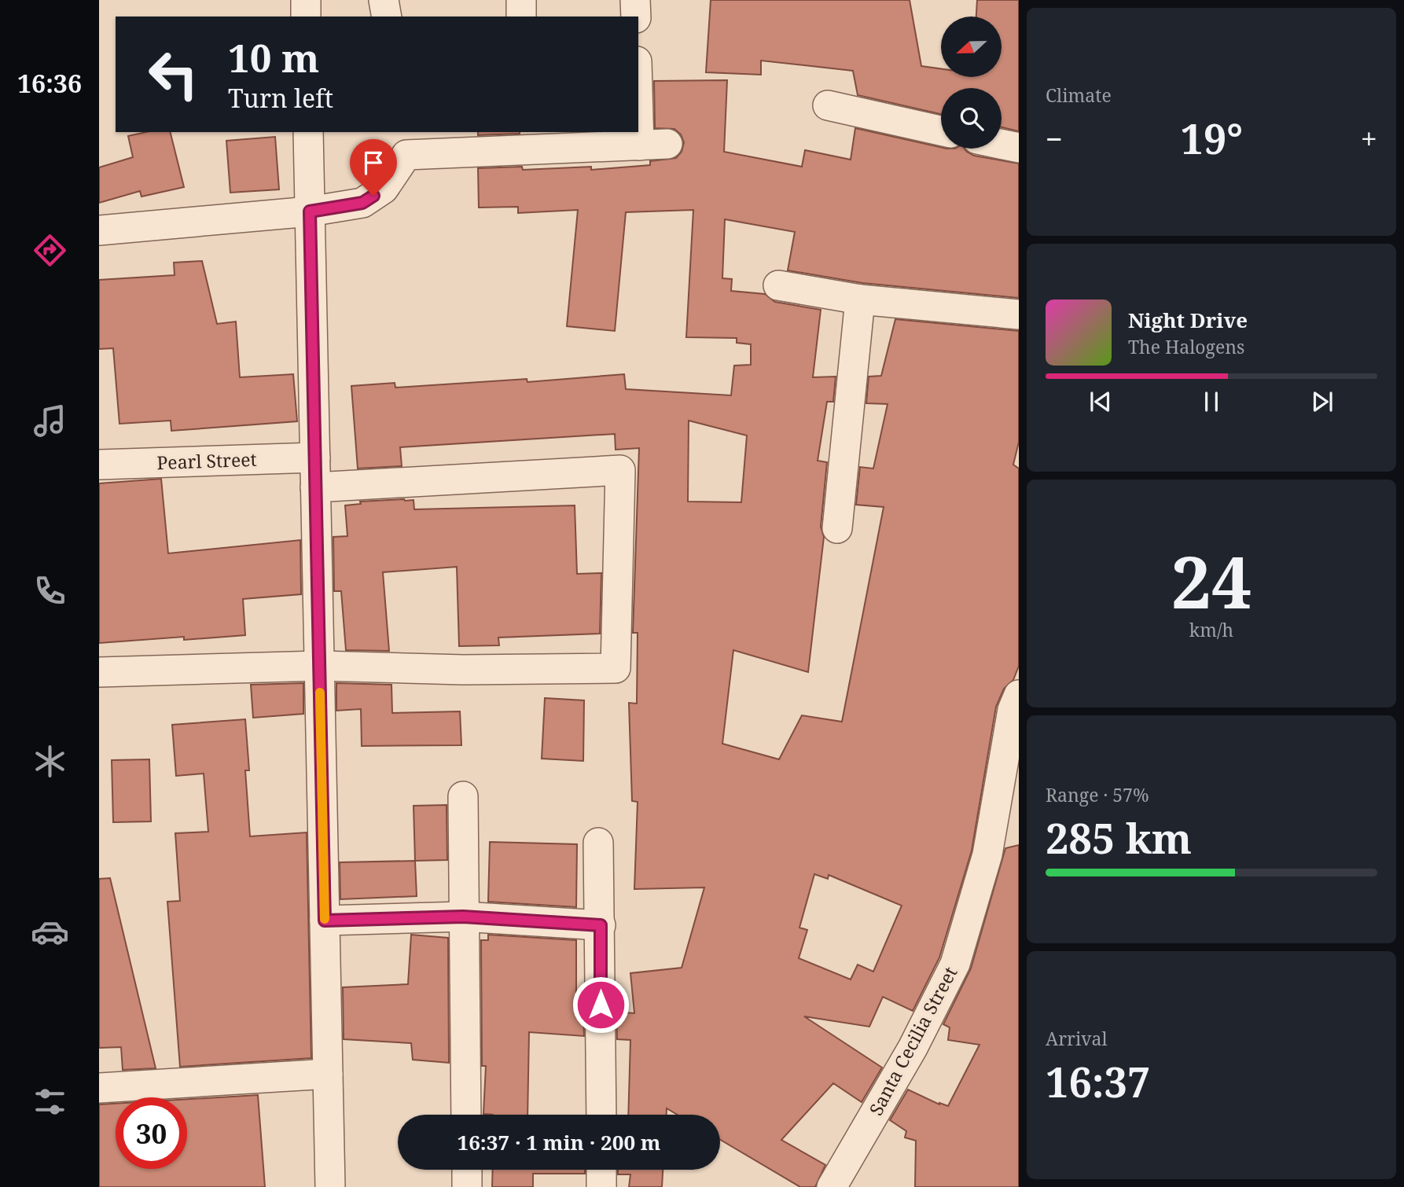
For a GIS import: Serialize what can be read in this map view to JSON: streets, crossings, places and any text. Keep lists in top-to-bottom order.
{
  "streets": {
    "street": ["Pearl Street", "Santa Cecilia Street"]
  },
  "north": "left",
  "page": {
    "tabs": "16:36",
    "tile": [
      "Climate",
      ["24", "km/h"],
      ["Range · 57%", "285 km"],
      ["Arrival", "16:37"]
    ],
    "turn": ["10 m", "Turn left"],
    "heat": ["−", "19°", "+"],
    "song": ["Night Drive", "The Halogens"],
    "limit": "30",
    "trip": "16:37 · 1 min · 200 m"
  }
}
